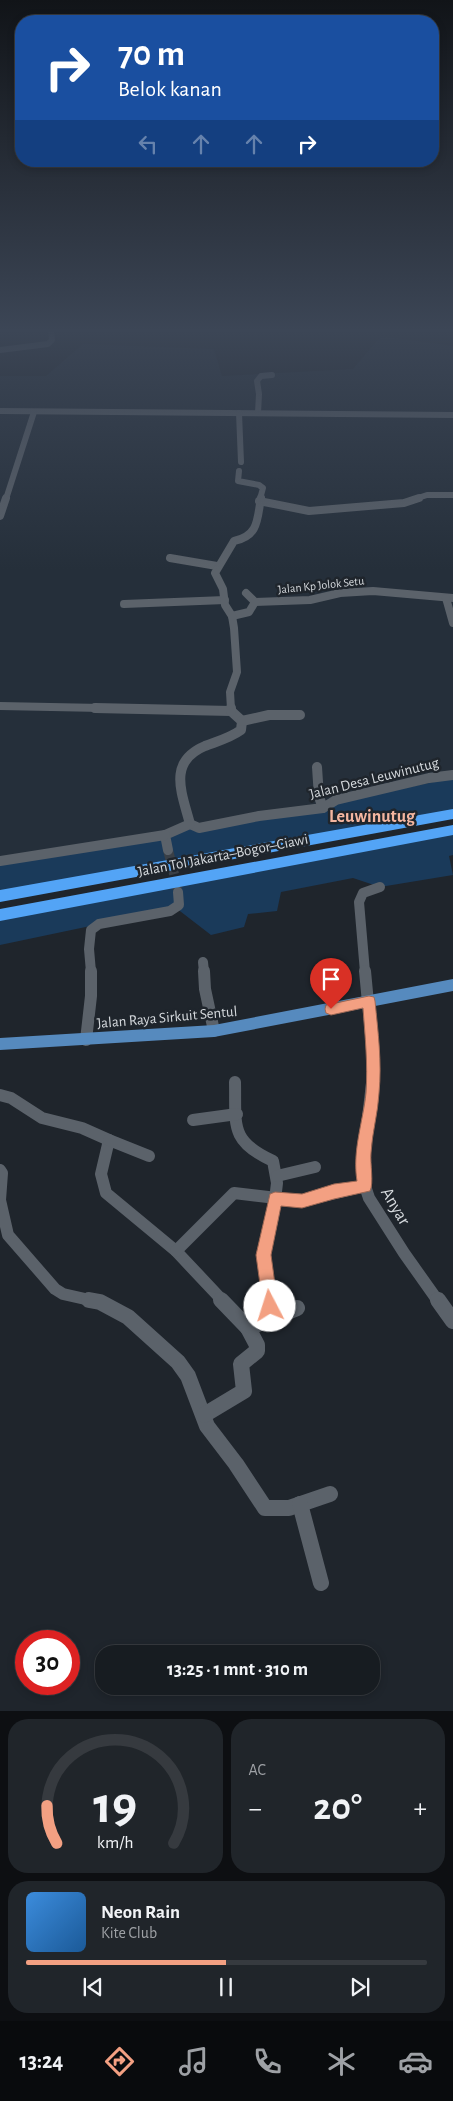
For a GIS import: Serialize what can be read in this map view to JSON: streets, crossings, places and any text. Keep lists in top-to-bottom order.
{
  "streets": {
    "highway": ["Jalan Tol Jakarta–Bogor–Ciawi"],
    "main road": ["Jalan Raya Sirkuit Sentul"],
    "street": ["Jalan Kp Jolok Setu", "Jalan Desa Leuwinutug", "Anyar"]
  },
  "crossings": [
    ["Jalan Raya Sirkuit Sentul", "Anyar"]
  ],
  "districts": ["Leuwinutug"],
  "page": {
    "turn": ["70 m", "Belok kanan"],
    "limit": "30",
    "trip": "13:25 · 1 mnt · 310 m",
    "tile": "AC",
    "heat": ["−", "20°", "+"],
    "song": ["Neon Rain", "Kite Club"],
    "tabs": "13:24",
    "gauge": ["19", "km/h"]
  }
}
